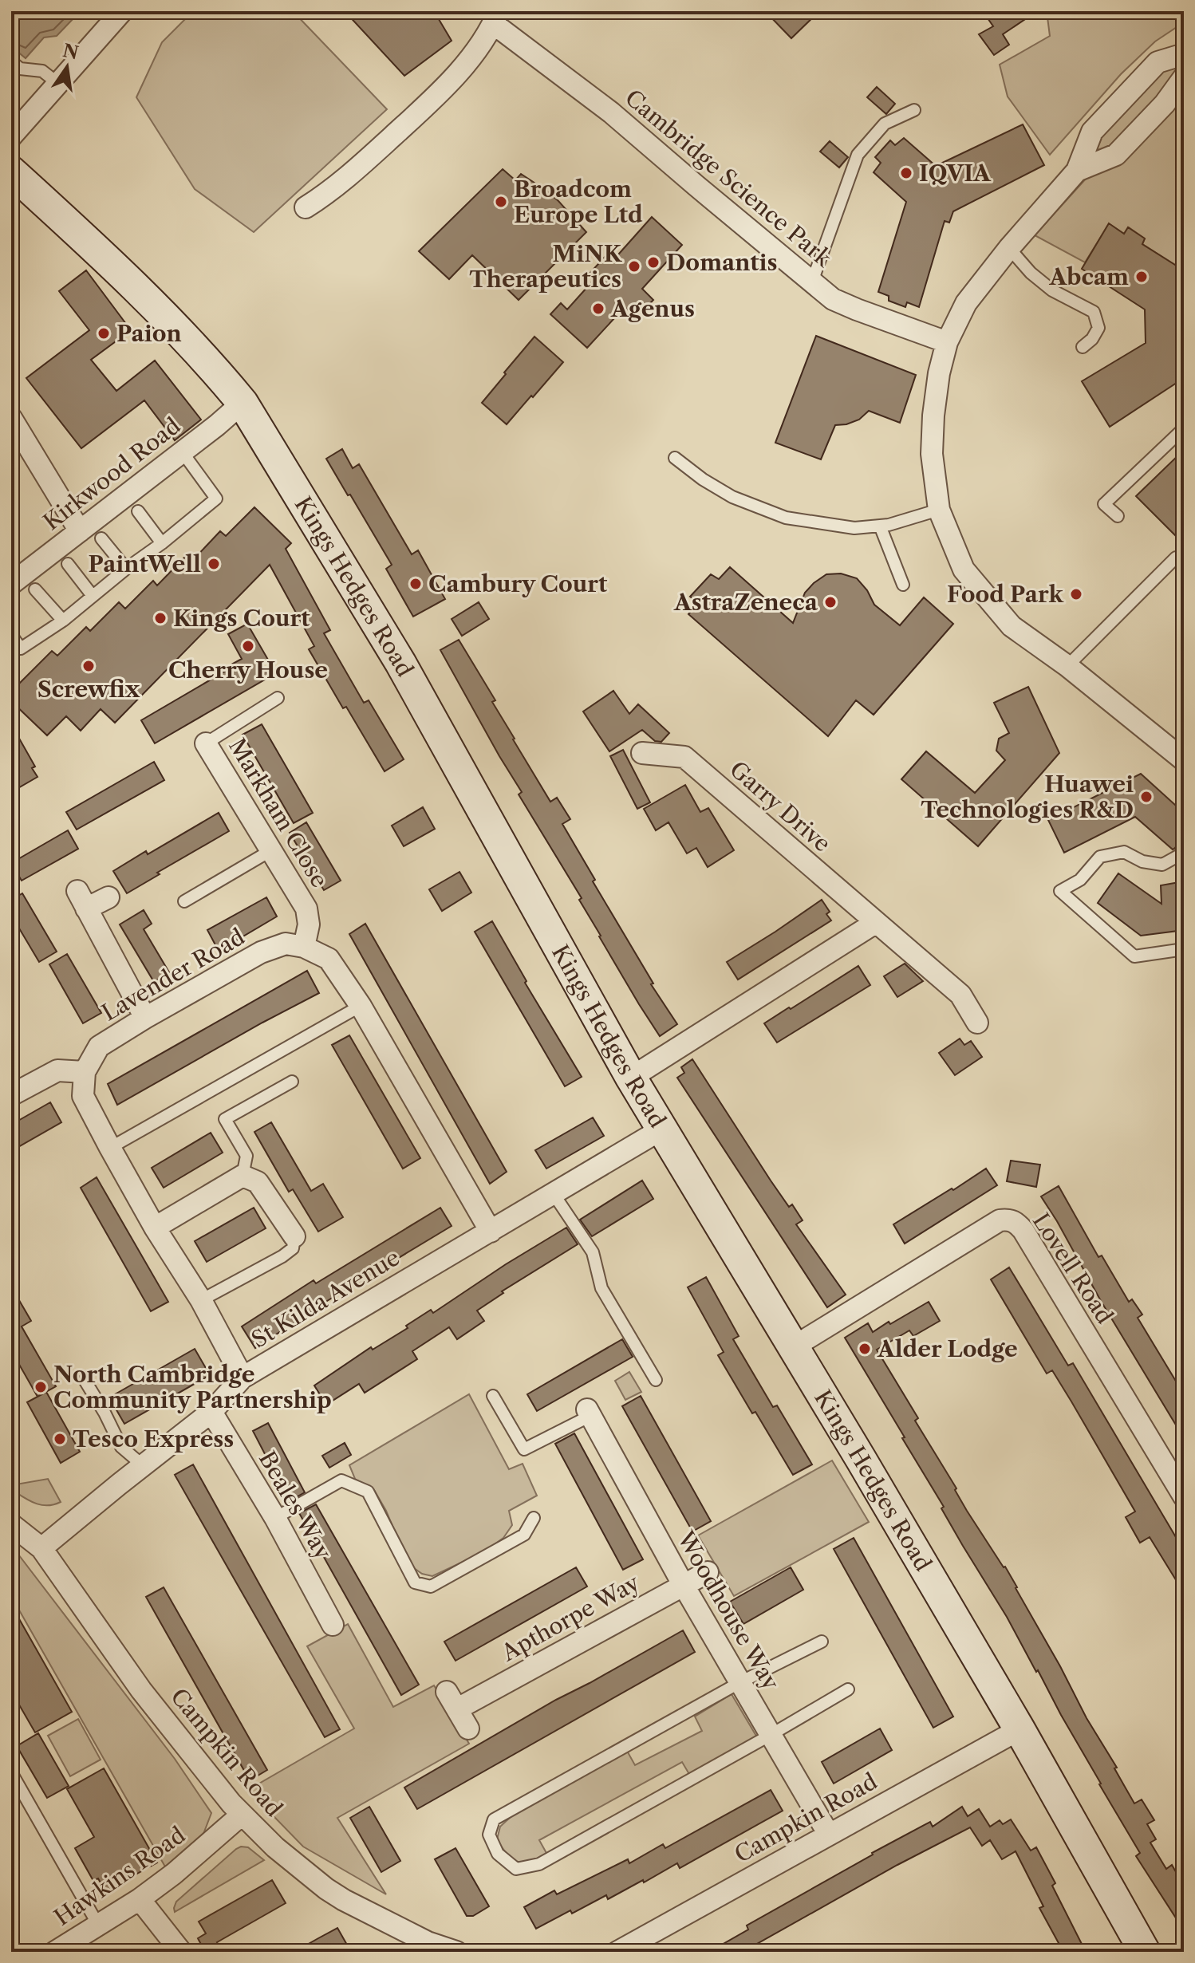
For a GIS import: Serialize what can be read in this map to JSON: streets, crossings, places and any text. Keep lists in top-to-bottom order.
{
  "streets": {
    "street": [
      "Cambridge Science Park",
      "Kirkwood Road",
      "Kings Hedges Road",
      "Garry Drive",
      "Markham Close",
      "Lavender Road",
      "Lovell Road",
      "St Kilda Avenue",
      "Beales Way",
      "Woodhouse Way",
      "Apthorpe Way",
      "Campkin Road",
      "Hawkins Road"
    ]
  },
  "crossings": [
    ["Kirkwood Road", "Kings Hedges Road"],
    ["Kings Hedges Road", "Lovell Road"],
    ["Kings Hedges Road", "St Kilda Avenue"],
    ["Kings Hedges Road", "Campkin Road"],
    ["Markham Close", "Lavender Road"],
    ["St Kilda Avenue", "Beales Way"],
    ["St Kilda Avenue", "Campkin Road"],
    ["Woodhouse Way", "Apthorpe Way"],
    ["Woodhouse Way", "Campkin Road"],
    ["Campkin Road", "Hawkins Road"]
  ],
  "places": [
    "IQVIA",
    "Broadcom Europe Ltd",
    "Domantis",
    "MiNK Therapeutics",
    "Abcam",
    "Agenus",
    "Paion",
    "PaintWell",
    "Cambury Court",
    "Food Park",
    "AstraZeneca",
    "Kings Court",
    "Cherry House",
    "Screwfix",
    "Huawei Technologies R&D",
    "Alder Lodge",
    "North Cambridge Community Partnership",
    "Tesco Express"
  ],
  "north": "top"
}
